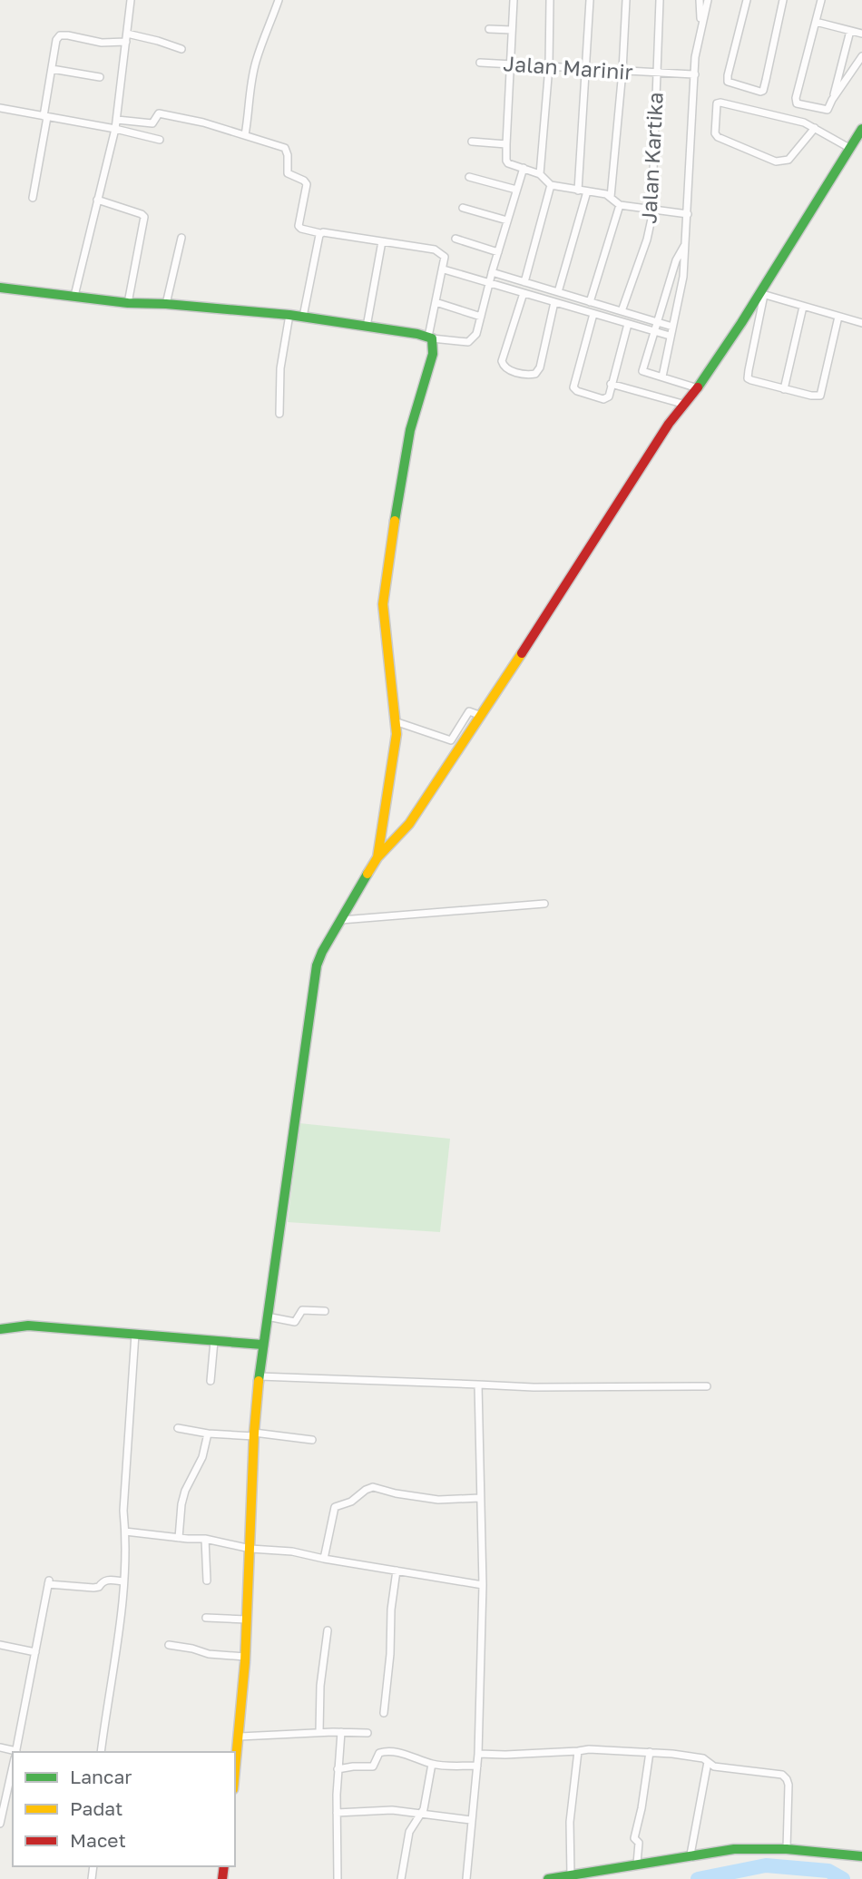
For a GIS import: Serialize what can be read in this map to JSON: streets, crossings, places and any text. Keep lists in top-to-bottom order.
{
  "streets": {
    "street": ["Jalan Marinir", "Jalan Kartika"]
  },
  "crossings": [
    ["Jalan Marinir", "Jalan Kartika"]
  ],
  "legend": ["Lancar", "Padat", "Macet"]
}
